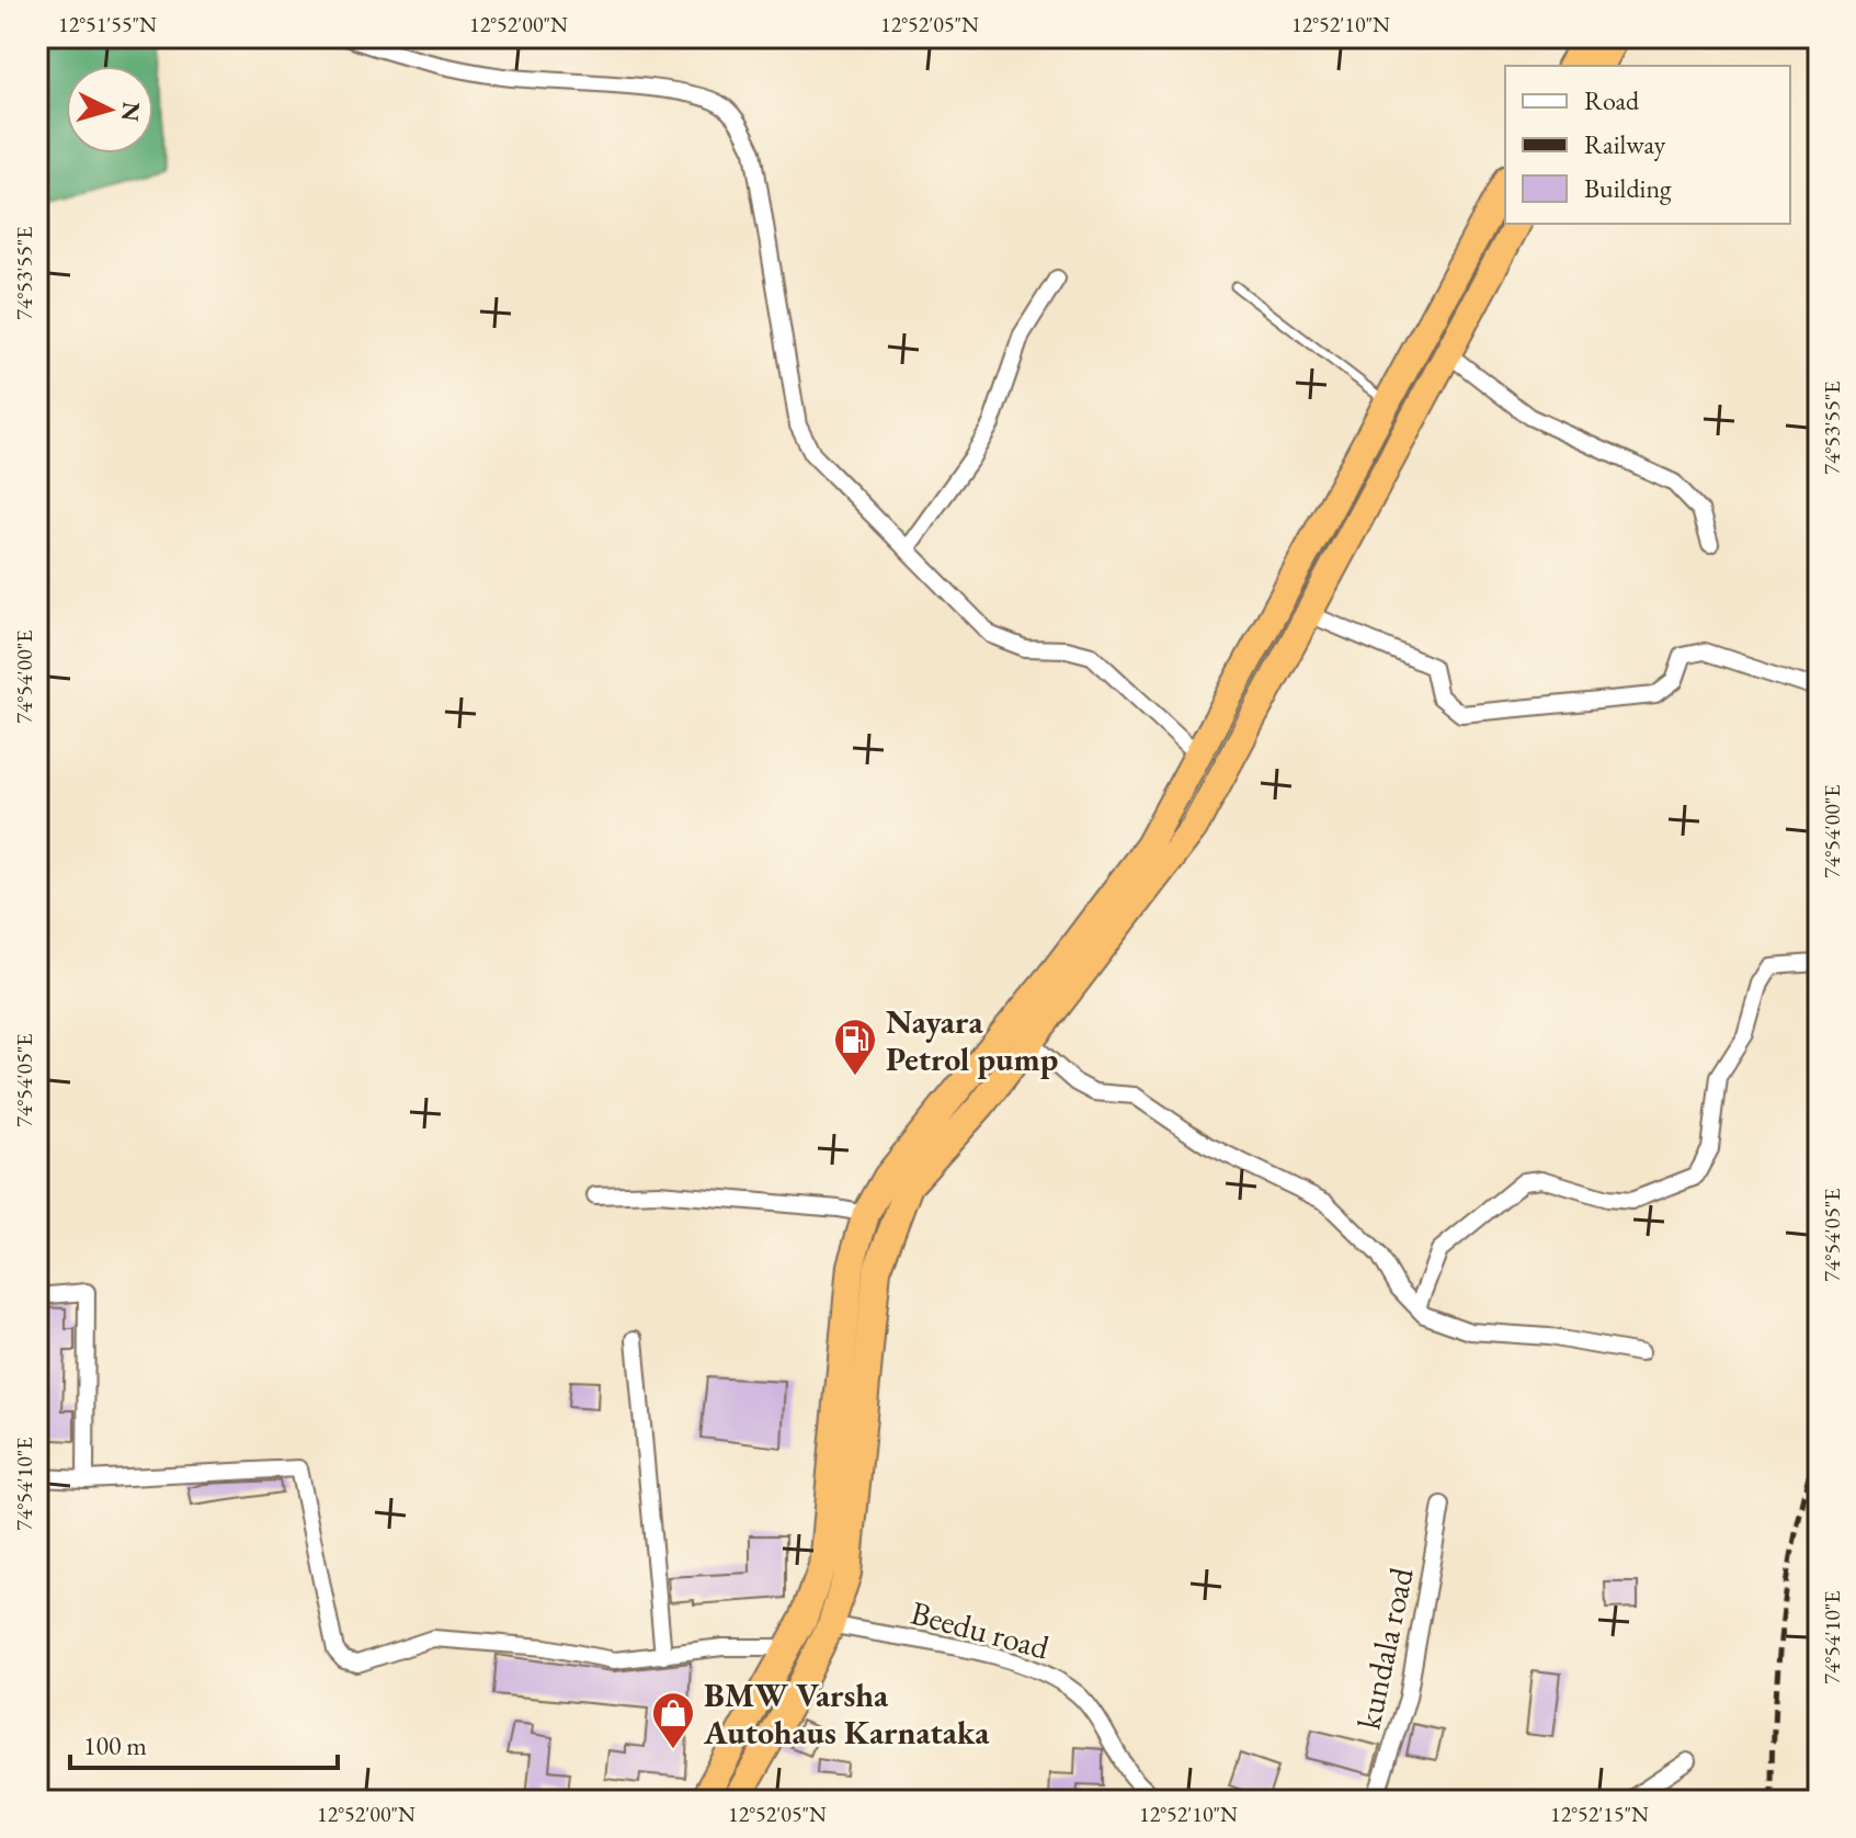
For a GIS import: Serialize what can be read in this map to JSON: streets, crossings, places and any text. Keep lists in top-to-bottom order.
{
  "streets": {
    "street": ["Beedu road", "kundala road"]
  },
  "places": {
    "fuel station": ["Nayara Petrol pump"],
    "shop": ["BMW Varsha Autohaus Karnataka"]
  },
  "legend": ["Road", "Railway", "Building"],
  "scale_bar": "100 m",
  "north": "right",
  "coordinates": [
    "12°51'55\"N",
    "12°52'00\"N",
    "12°52'05\"N",
    "12°52'10\"N",
    "74°53'55\"E",
    "74°54'00\"E",
    "74°54'05\"E",
    "74°54'10\"E",
    "12°52'15\"N"
  ]
}
